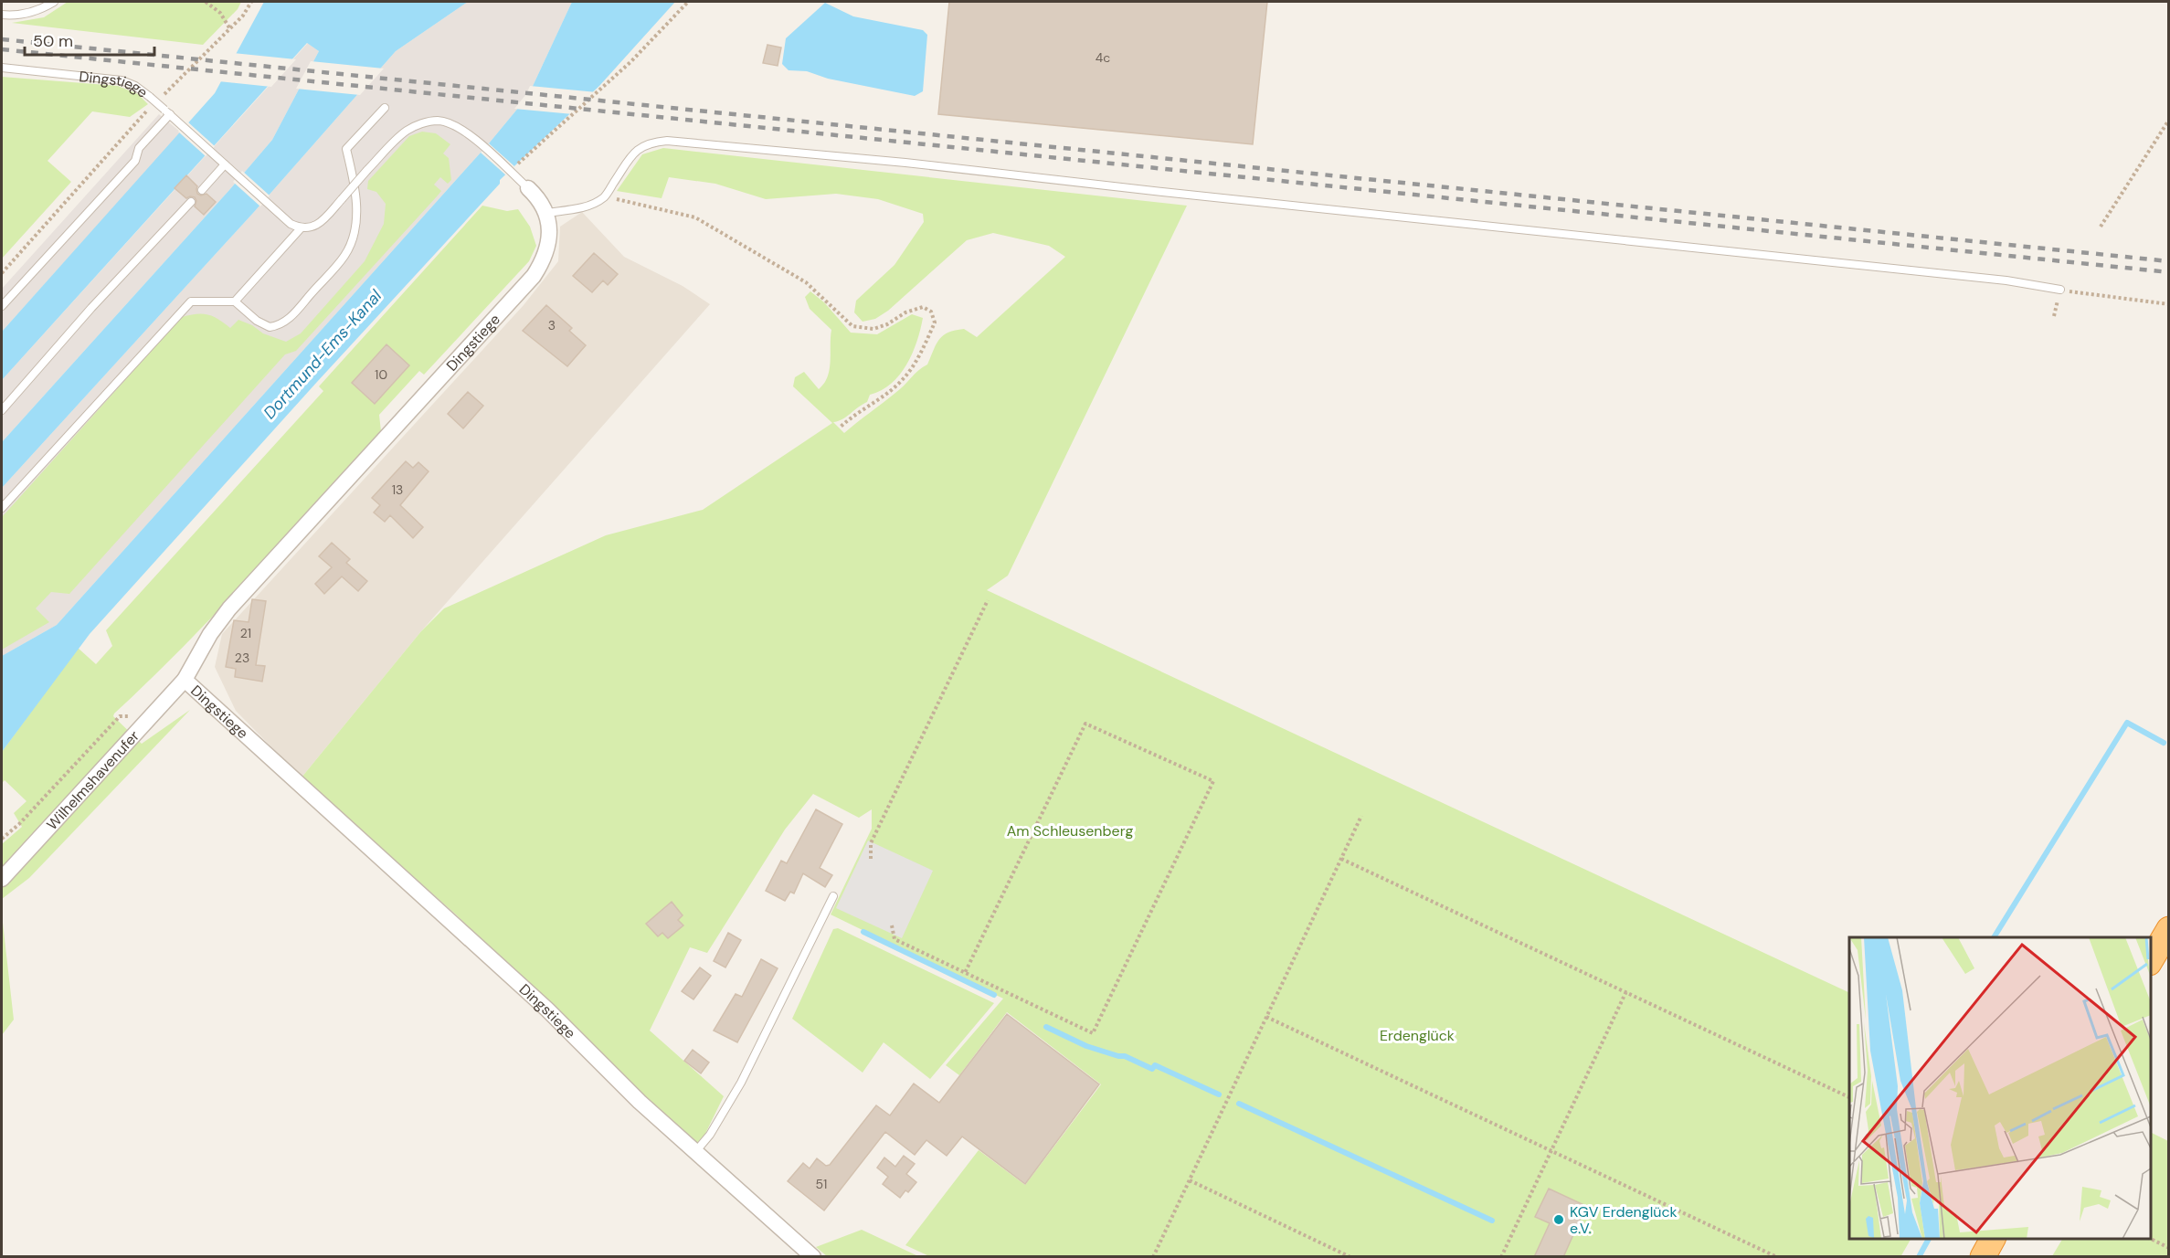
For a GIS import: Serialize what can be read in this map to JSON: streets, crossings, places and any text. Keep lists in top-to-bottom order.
{
  "streets": {
    "street": ["Dingstiege", "Wilhelmshavenufer"]
  },
  "crossings": [
    ["Dingstiege", "Wilhelmshavenufer"]
  ],
  "water": ["Dortmund-Ems-Kanal"],
  "parks": ["Am Schleusenberg", "Erdenglück"],
  "places": ["KGV Erdenglück e.V."],
  "house_numbers": [
    "4c",
    "3",
    "10",
    "13",
    "21",
    "23",
    "51"
  ],
  "scale_bar": "50 m"
}
